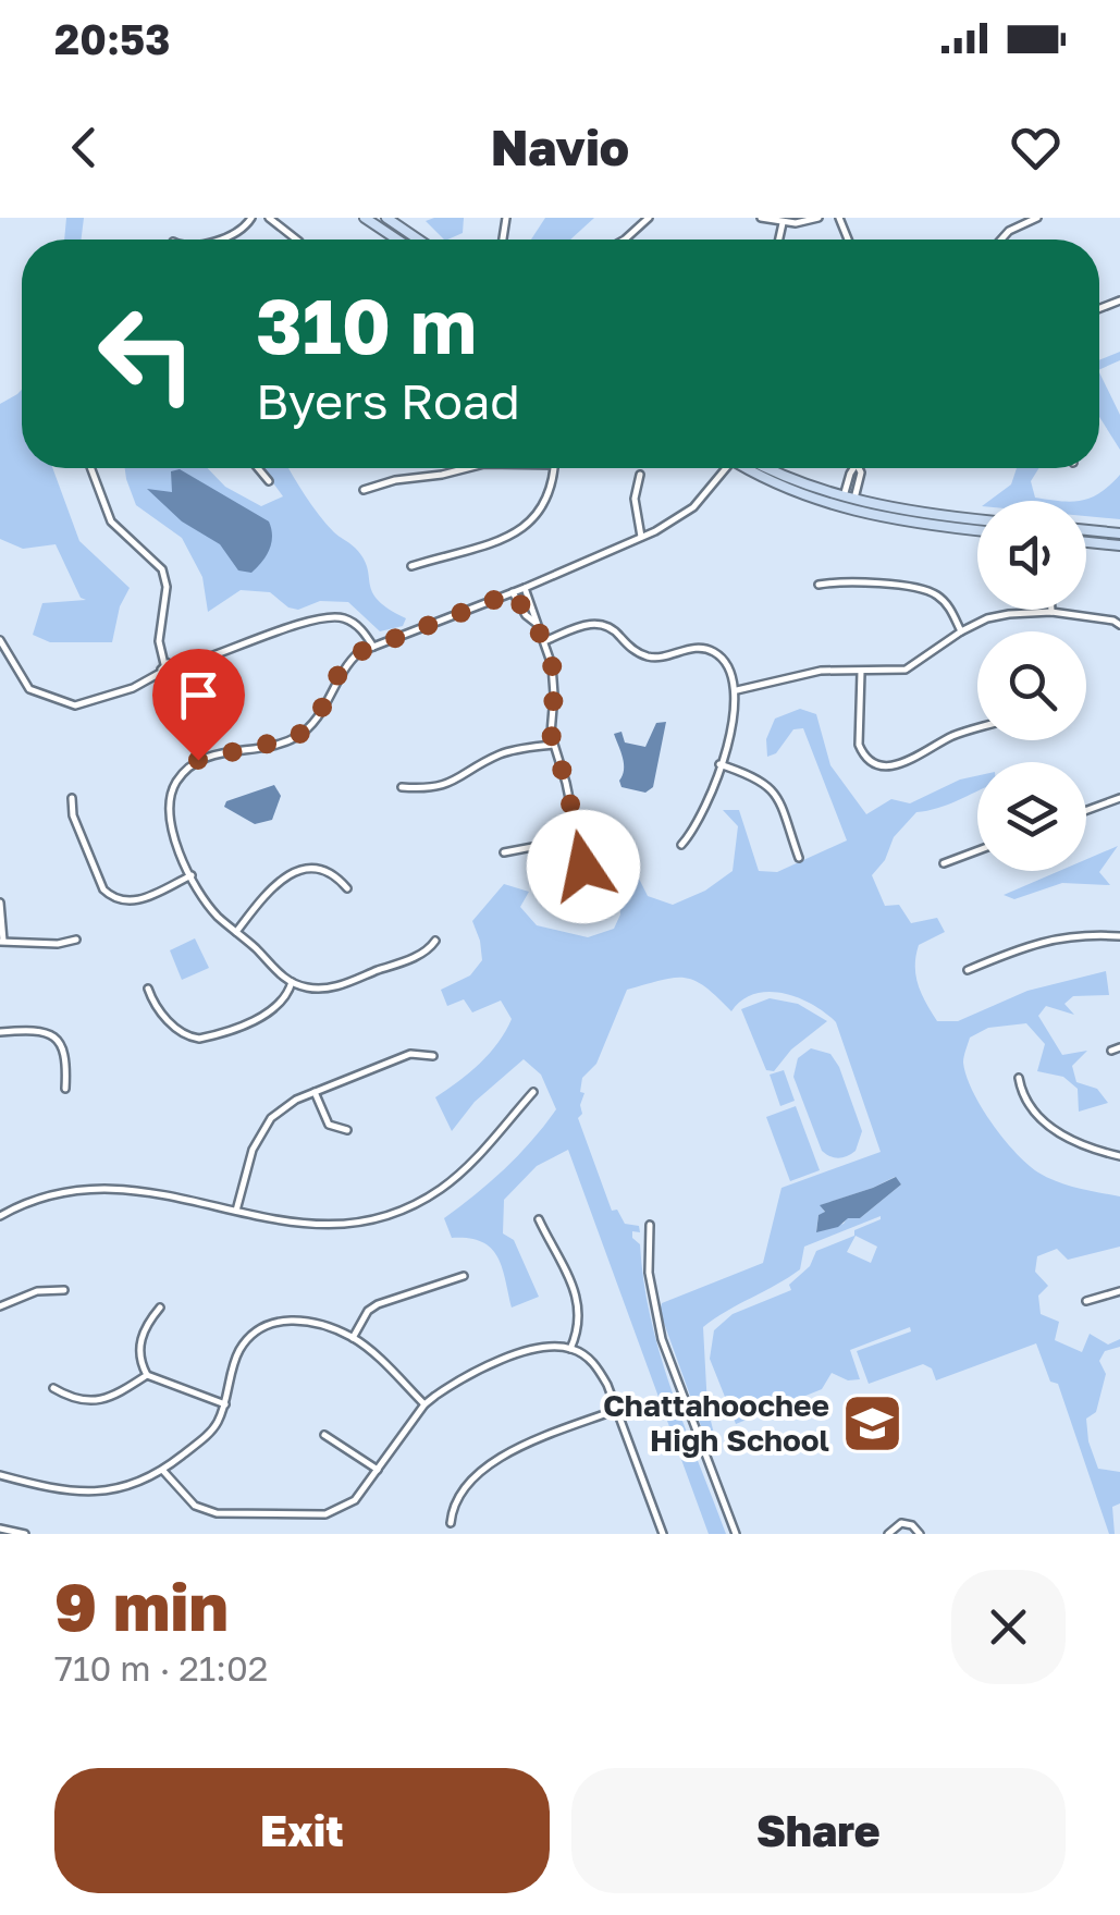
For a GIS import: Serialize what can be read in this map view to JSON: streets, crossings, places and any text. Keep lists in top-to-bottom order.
{
  "places": {
    "school or university": ["Chattahoochee High School"]
  },
  "page": {
    "status": "20:53",
    "header": "Navio",
    "turn": ["310 m", "Byers Road"],
    "heading": ["9 min", "710 m · 21:02"],
    "buttons": ["Exit", "Share"]
  }
}
